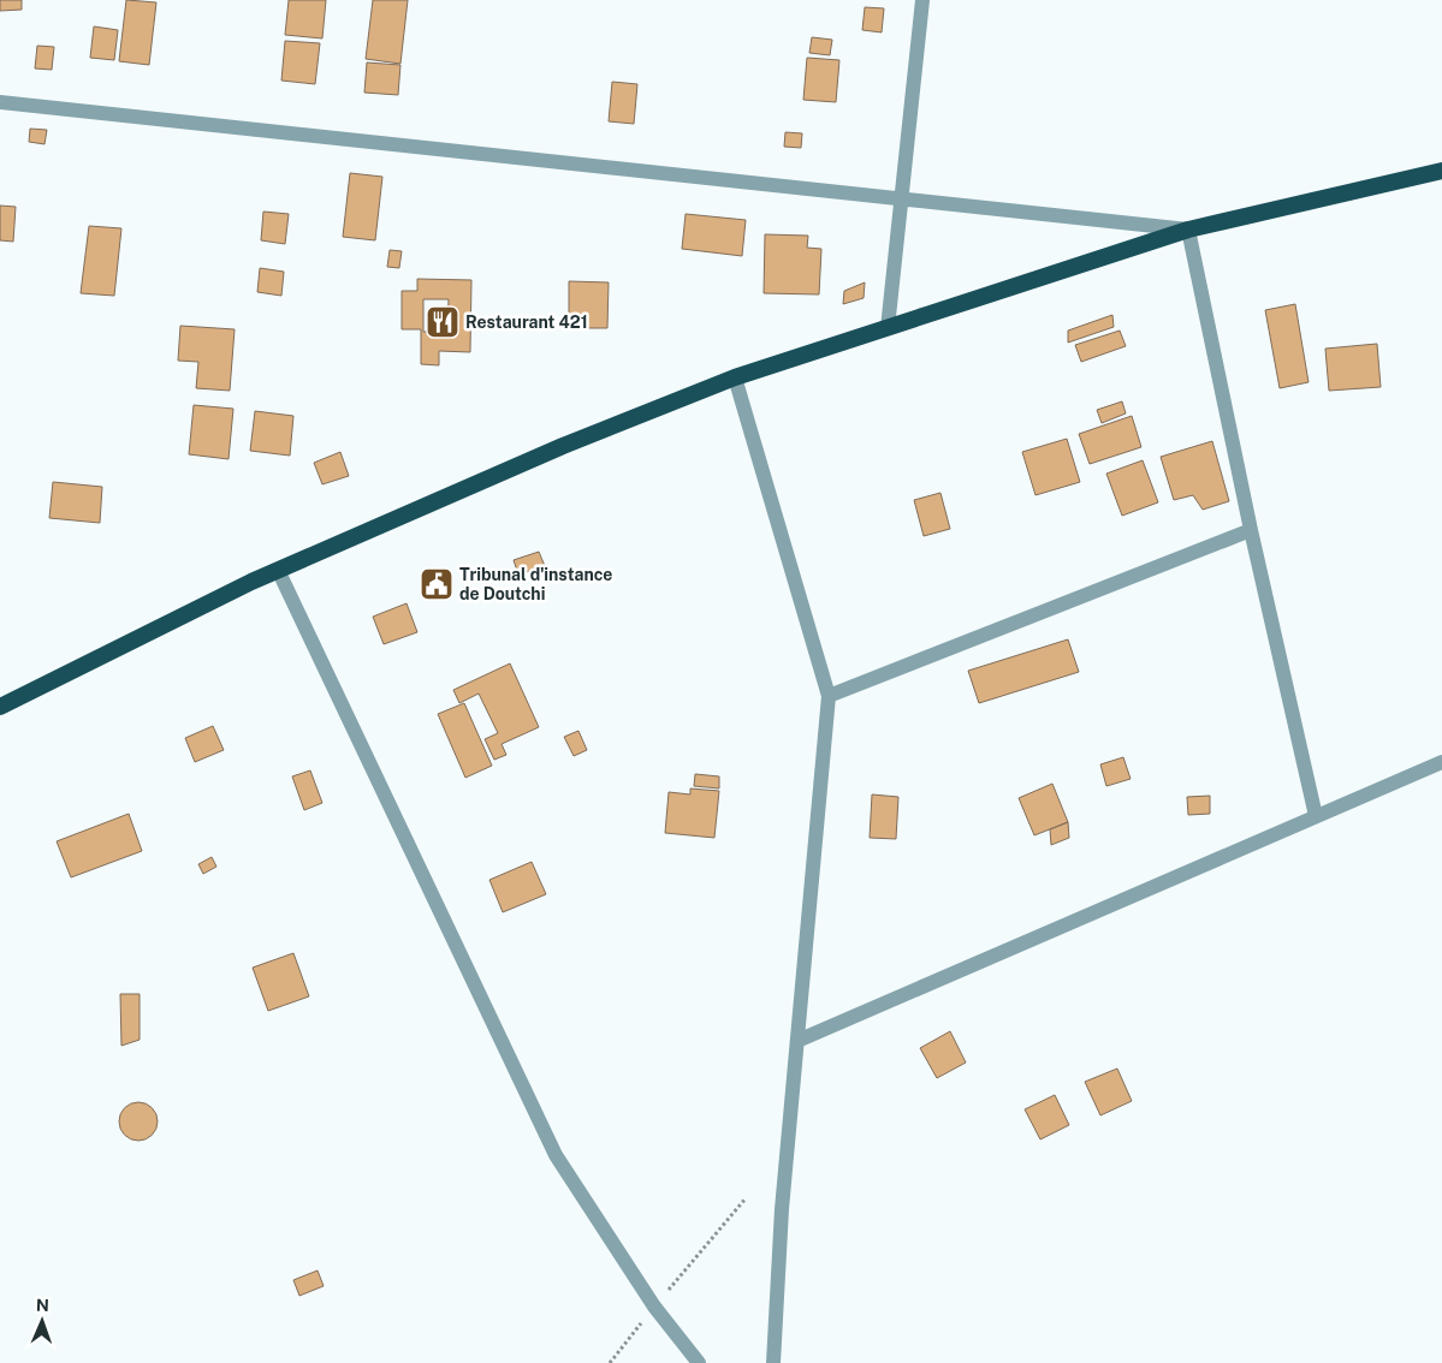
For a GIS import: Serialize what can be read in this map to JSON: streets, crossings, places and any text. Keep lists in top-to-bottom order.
{
  "places": {
    "restaurant": ["Restaurant 421"],
    "public building": ["Tribunal d'instance de Doutchi"]
  },
  "north": "top"
}
